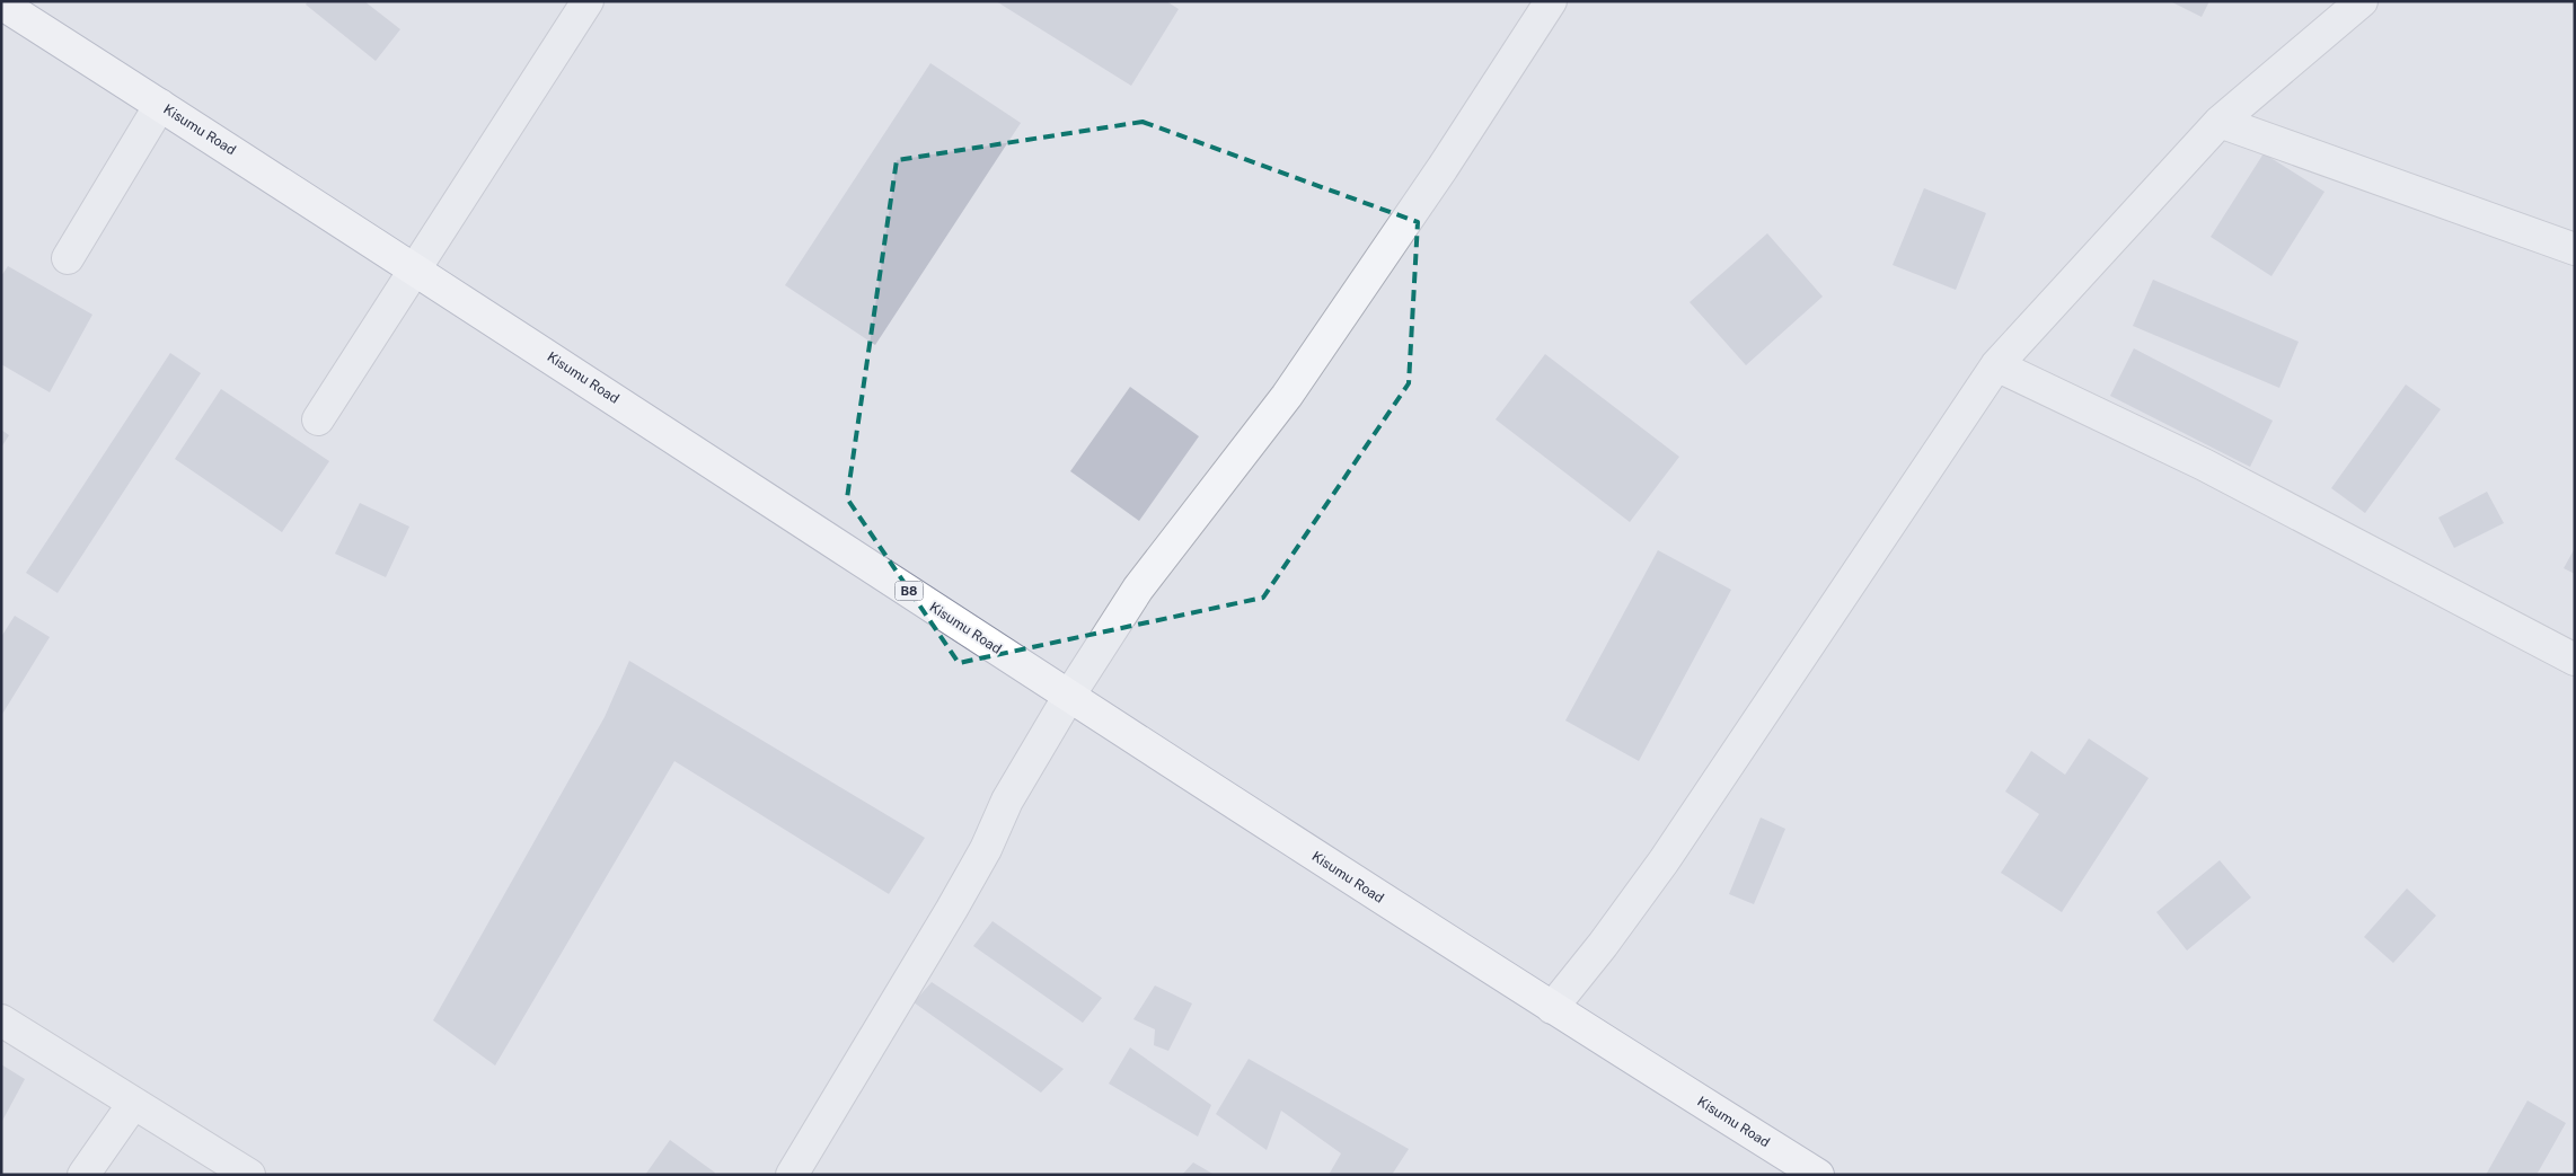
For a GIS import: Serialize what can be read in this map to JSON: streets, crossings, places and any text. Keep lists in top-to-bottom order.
{
  "streets": {
    "highway": ["Kisumu Road", "B8"]
  }
}
